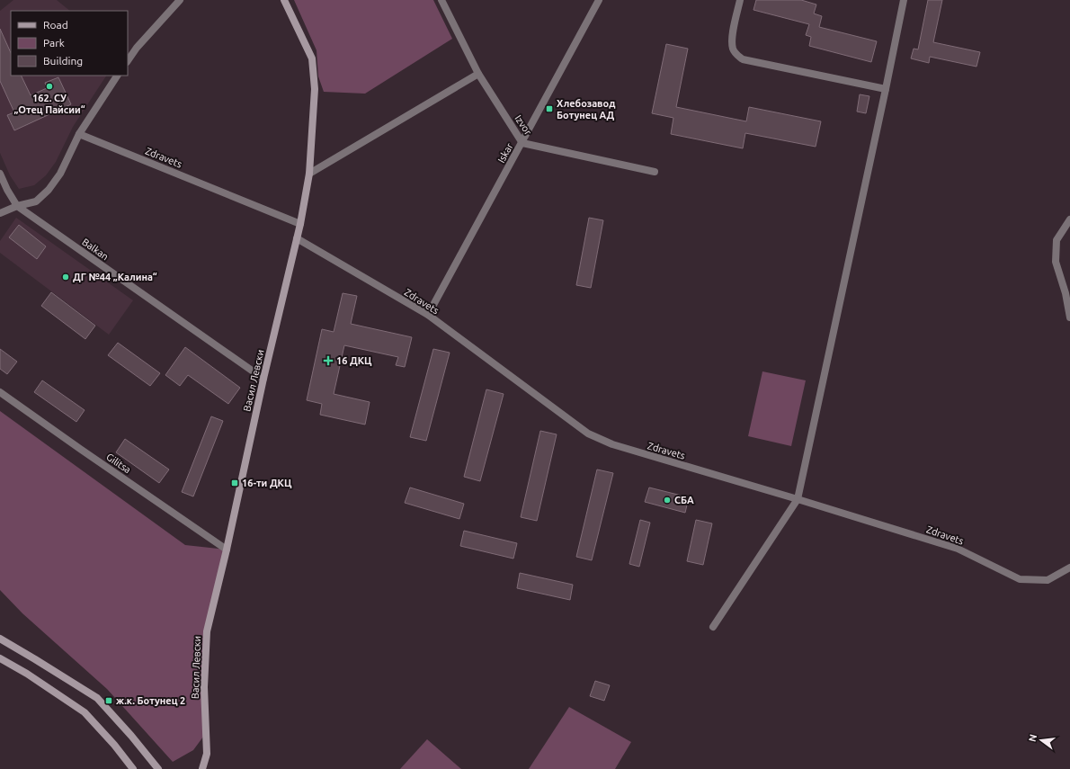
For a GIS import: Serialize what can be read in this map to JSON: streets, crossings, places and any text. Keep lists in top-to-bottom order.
{
  "streets": {
    "street": [
      "Izvor",
      "Iskar",
      "Zdravets",
      "Balkan",
      "Васил Левски",
      "Gilitsa"
    ]
  },
  "crossings": [
    ["Izvor", "Iskar"],
    ["Iskar", "Zdravets"],
    ["Zdravets", "Васил Левски"],
    ["Balkan", "Васил Левски"],
    ["Васил Левски", "Gilitsa"]
  ],
  "places": {
    "other": ["162. СУ „Отец Пайсии“", "ДГ №44 „Калина“", "СБА"],
    "transit": ["Хлебозавод Ботунец АД", "16-ти ДКЦ", "ж.к. Ботунец 2"],
    "health": ["16 ДКЦ"]
  },
  "legend": ["Road", "Park", "Building"],
  "north": "left"
}
